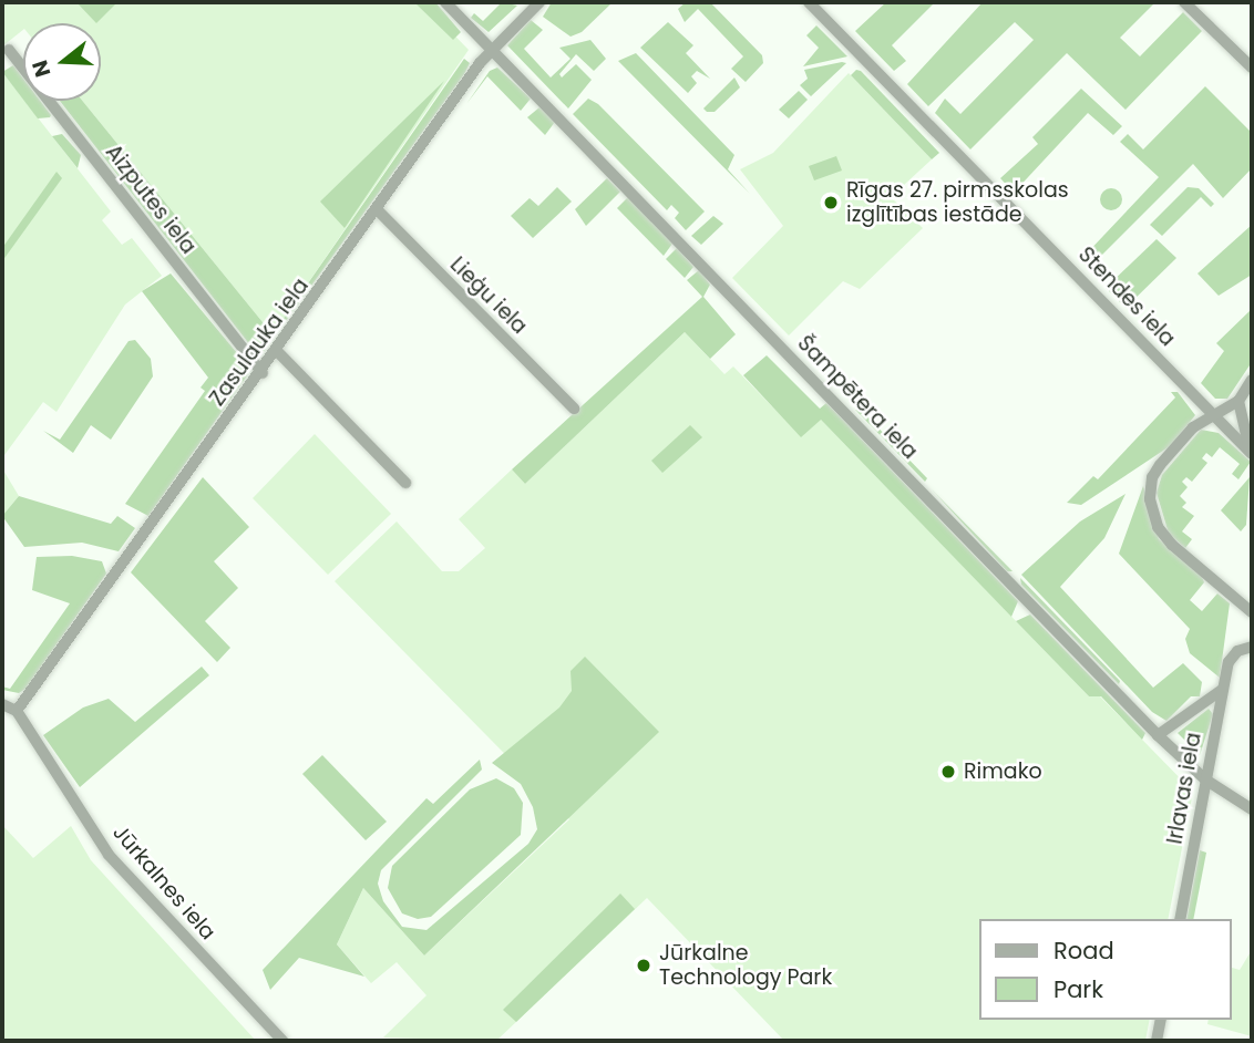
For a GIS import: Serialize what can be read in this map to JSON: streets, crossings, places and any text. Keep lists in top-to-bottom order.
{
  "streets": {
    "street": [
      "Aizputes iela",
      "Lieģu iela",
      "Stendes iela",
      "Zasulauka iela",
      "Šampētera iela",
      "Irlavas iela",
      "Jūrkalnes iela"
    ]
  },
  "crossings": [
    ["Aizputes iela", "Zasulauka iela"],
    ["Lieģu iela", "Zasulauka iela"],
    ["Zasulauka iela", "Šampētera iela"],
    ["Zasulauka iela", "Jūrkalnes iela"],
    ["Šampētera iela", "Irlavas iela"]
  ],
  "places": ["Rīgas 27. pirmsskolas izglītības iestāde", "Rimako", "Jūrkalne Technology Park"],
  "legend": ["Road", "Park"],
  "north": "left"
}
